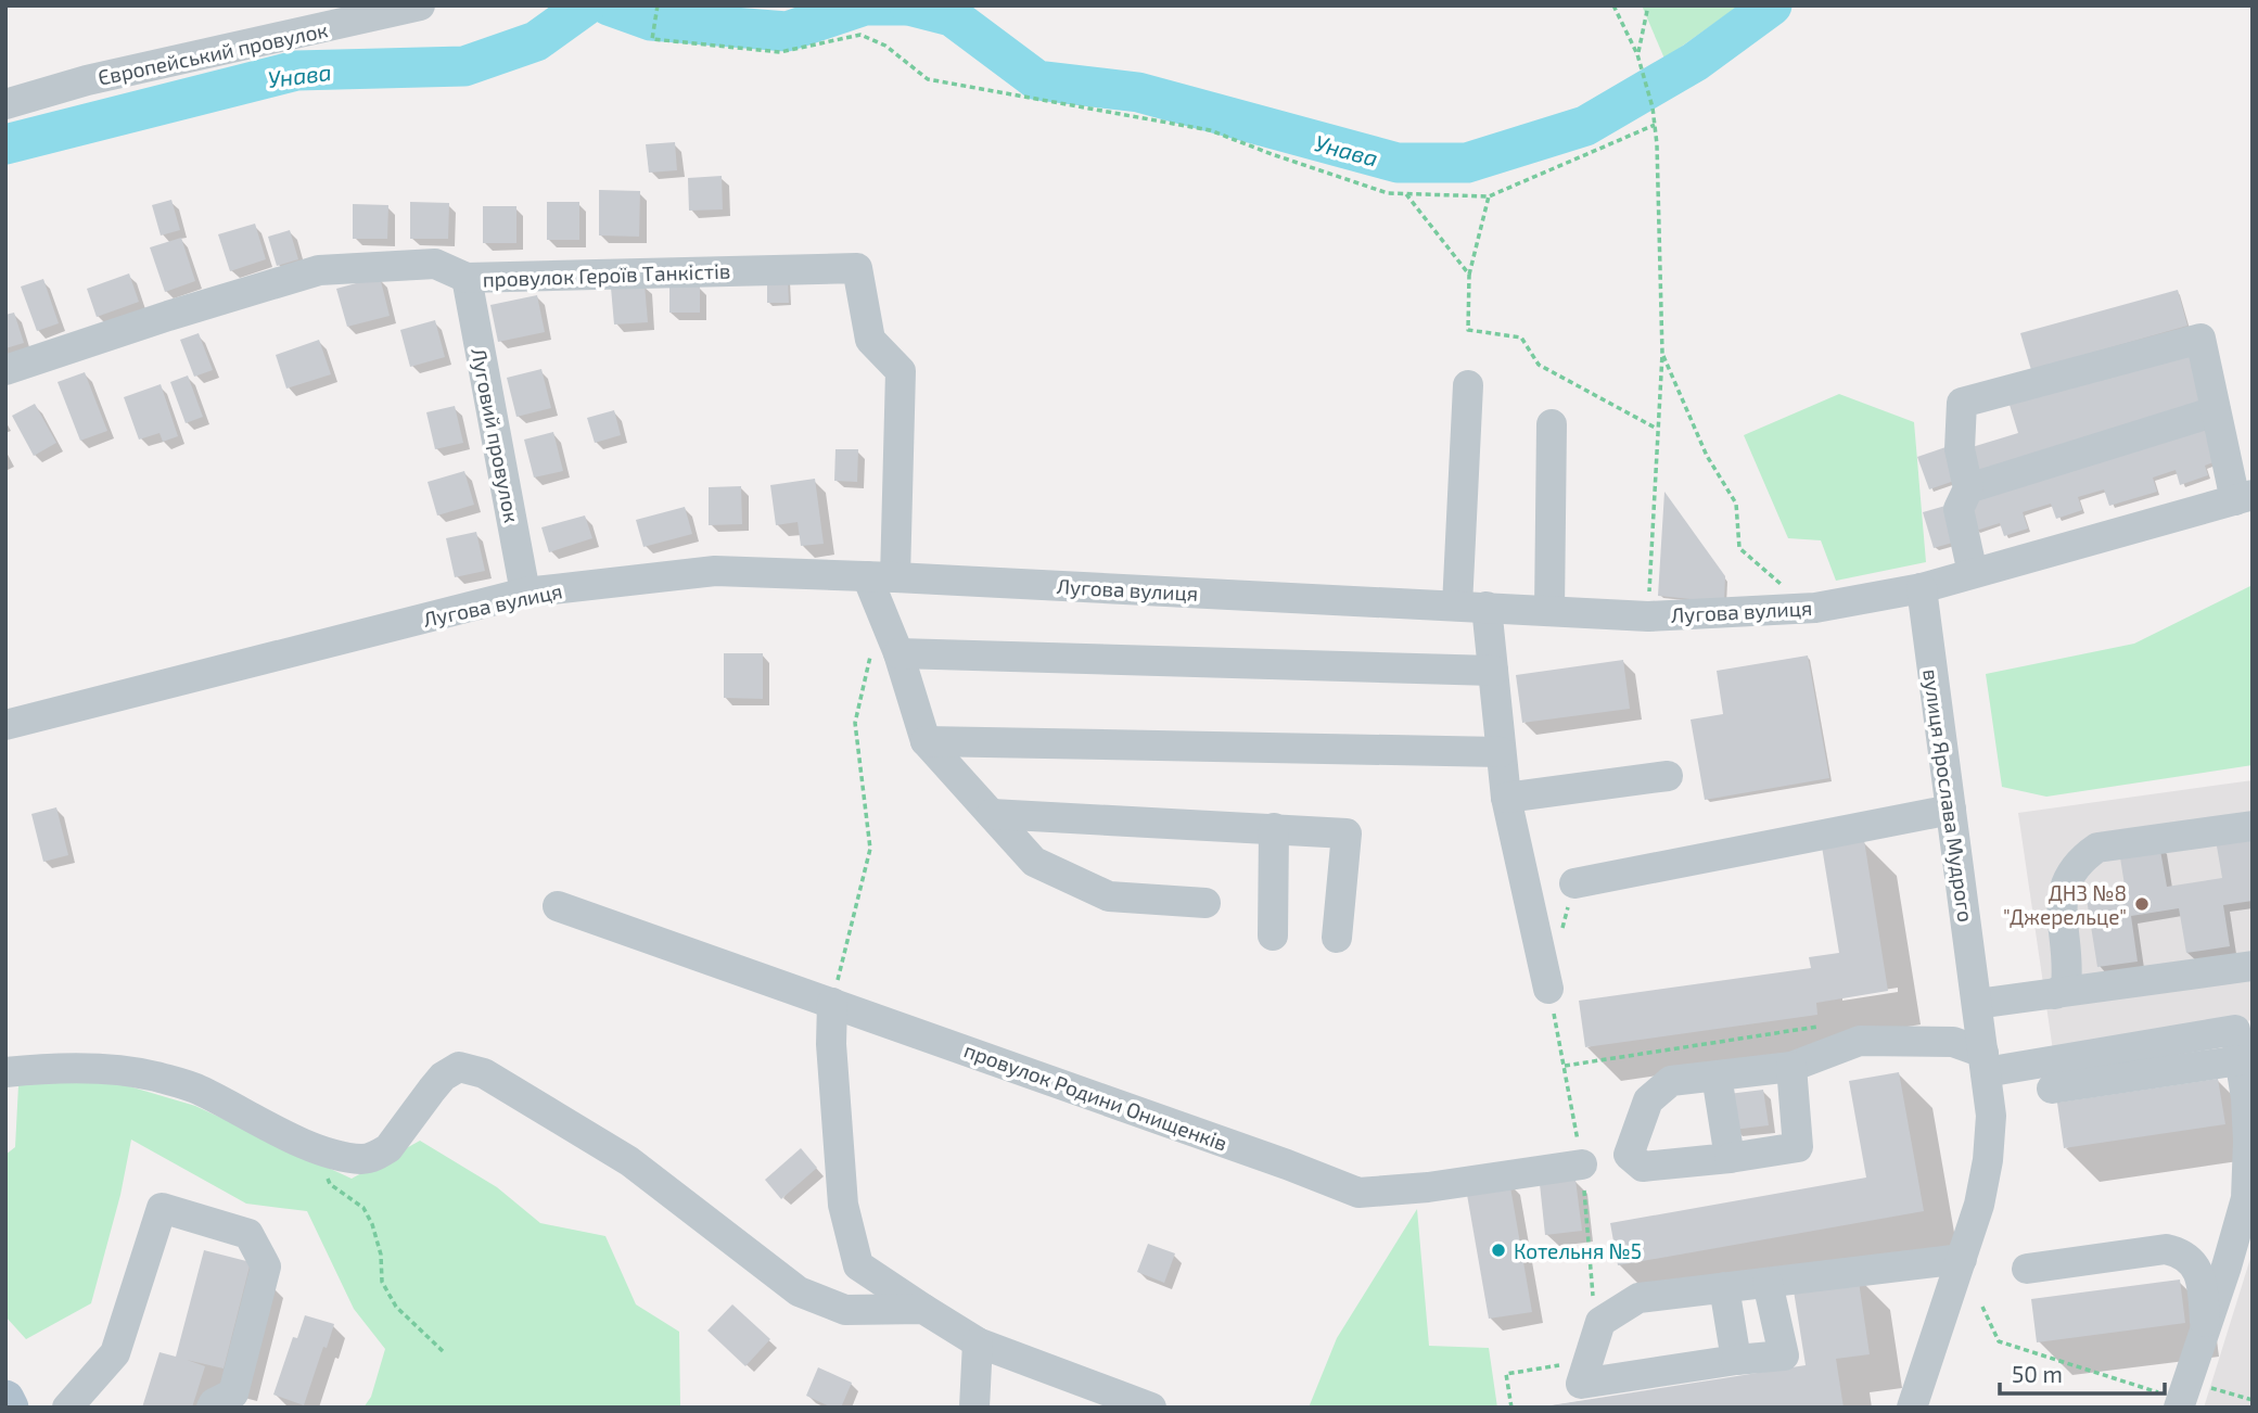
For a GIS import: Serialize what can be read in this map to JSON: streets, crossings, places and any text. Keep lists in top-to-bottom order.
{
  "streets": {
    "street": [
      "Європейський провулок",
      "провулок Героїв Танкістів",
      "Луговий провулок",
      "Лугова вулиця",
      "вулиця Ярослава Мудрого",
      "провулок Родини Онищенків"
    ]
  },
  "crossings": [
    ["провулок Героїв Танкістів", "Луговий провулок"],
    ["провулок Героїв Танкістів", "Лугова вулиця"],
    ["Луговий провулок", "Лугова вулиця"],
    ["Лугова вулиця", "вулиця Ярослава Мудрого"]
  ],
  "water": ["Унава"],
  "places": ["ДНЗ №8 \"Джерельце\"", "Котельня №5"],
  "scale_bar": "50 m"
}
